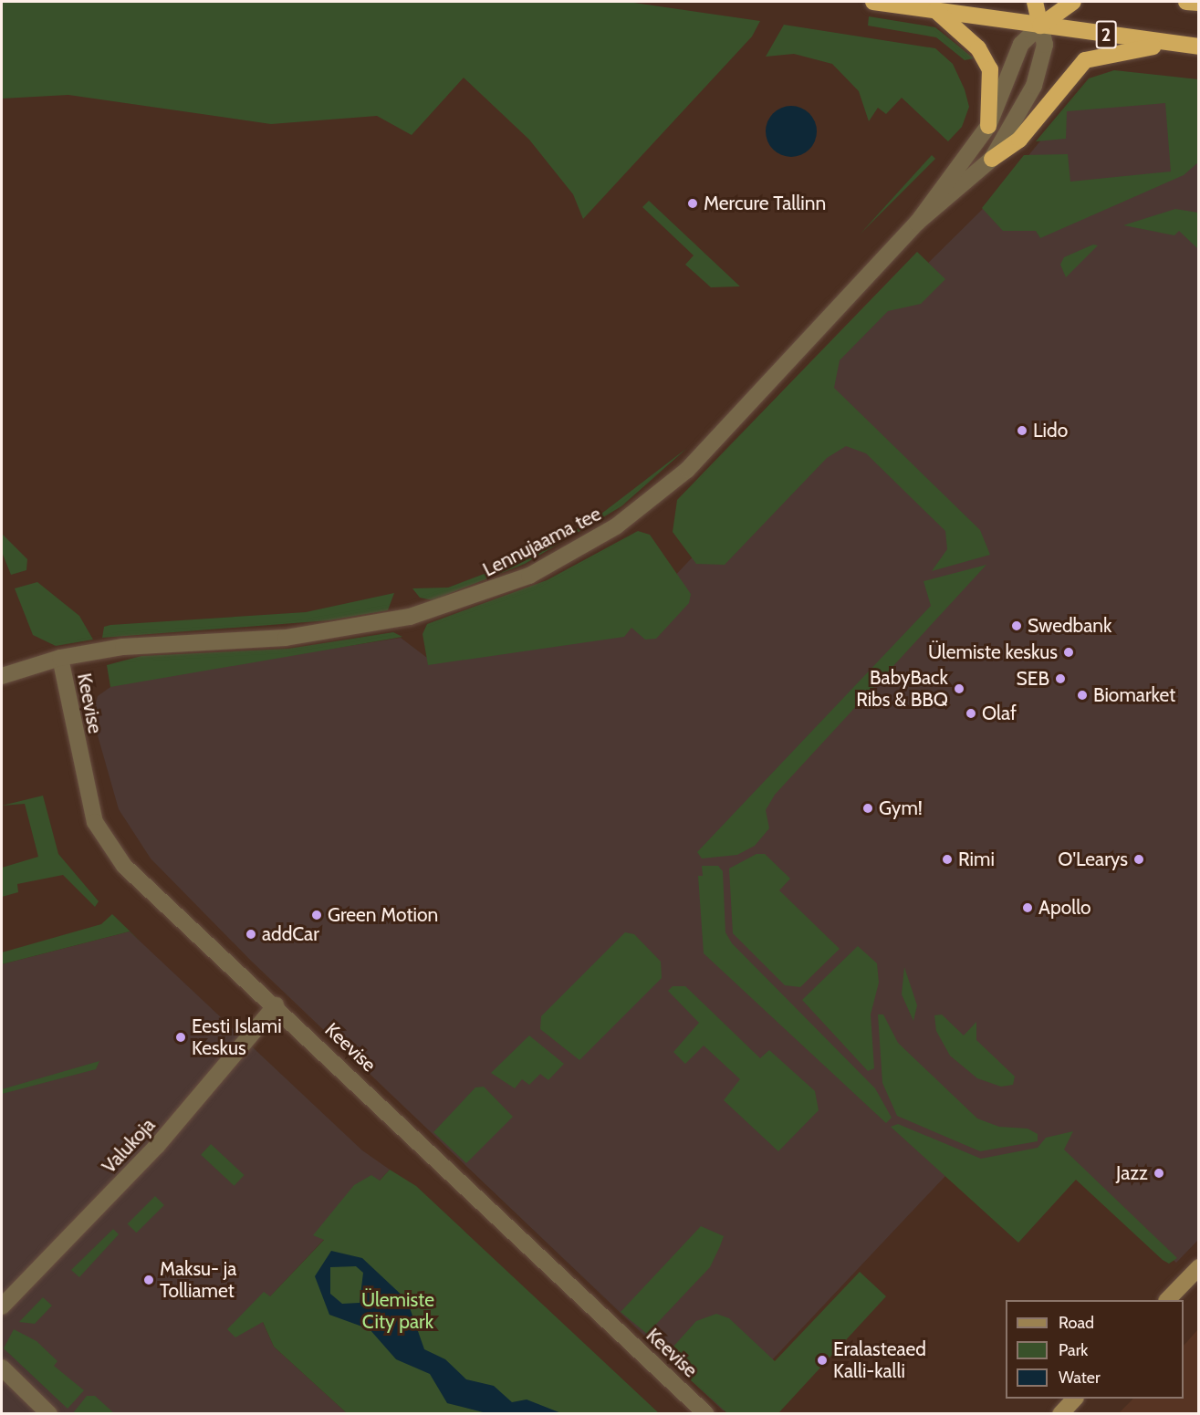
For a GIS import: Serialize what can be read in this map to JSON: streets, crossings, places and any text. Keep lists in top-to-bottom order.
{
  "streets": {
    "highway": ["2"],
    "street": ["Lennujaama tee", "Keevise", "Valukoja"]
  },
  "crossings": [
    ["2", "Lennujaama tee"],
    ["Lennujaama tee", "Keevise"],
    ["Keevise", "Valukoja"]
  ],
  "parks": ["Ülemiste City park"],
  "places": [
    "Mercure Tallinn",
    "Lido",
    "Swedbank",
    "Ülemiste keskus",
    "SEB",
    "BabyBack Ribs & BBQ",
    "Biomarket",
    "Olaf",
    "Gym!",
    "Rimi",
    "O'Learys",
    "Apollo",
    "Green Motion",
    "addCar",
    "Eesti Islami Keskus",
    "Jazz",
    "Maksu- ja Tolliamet",
    "Eralasteaed Kalli-kalli"
  ],
  "legend": ["Road", "Park", "Water"]
}
